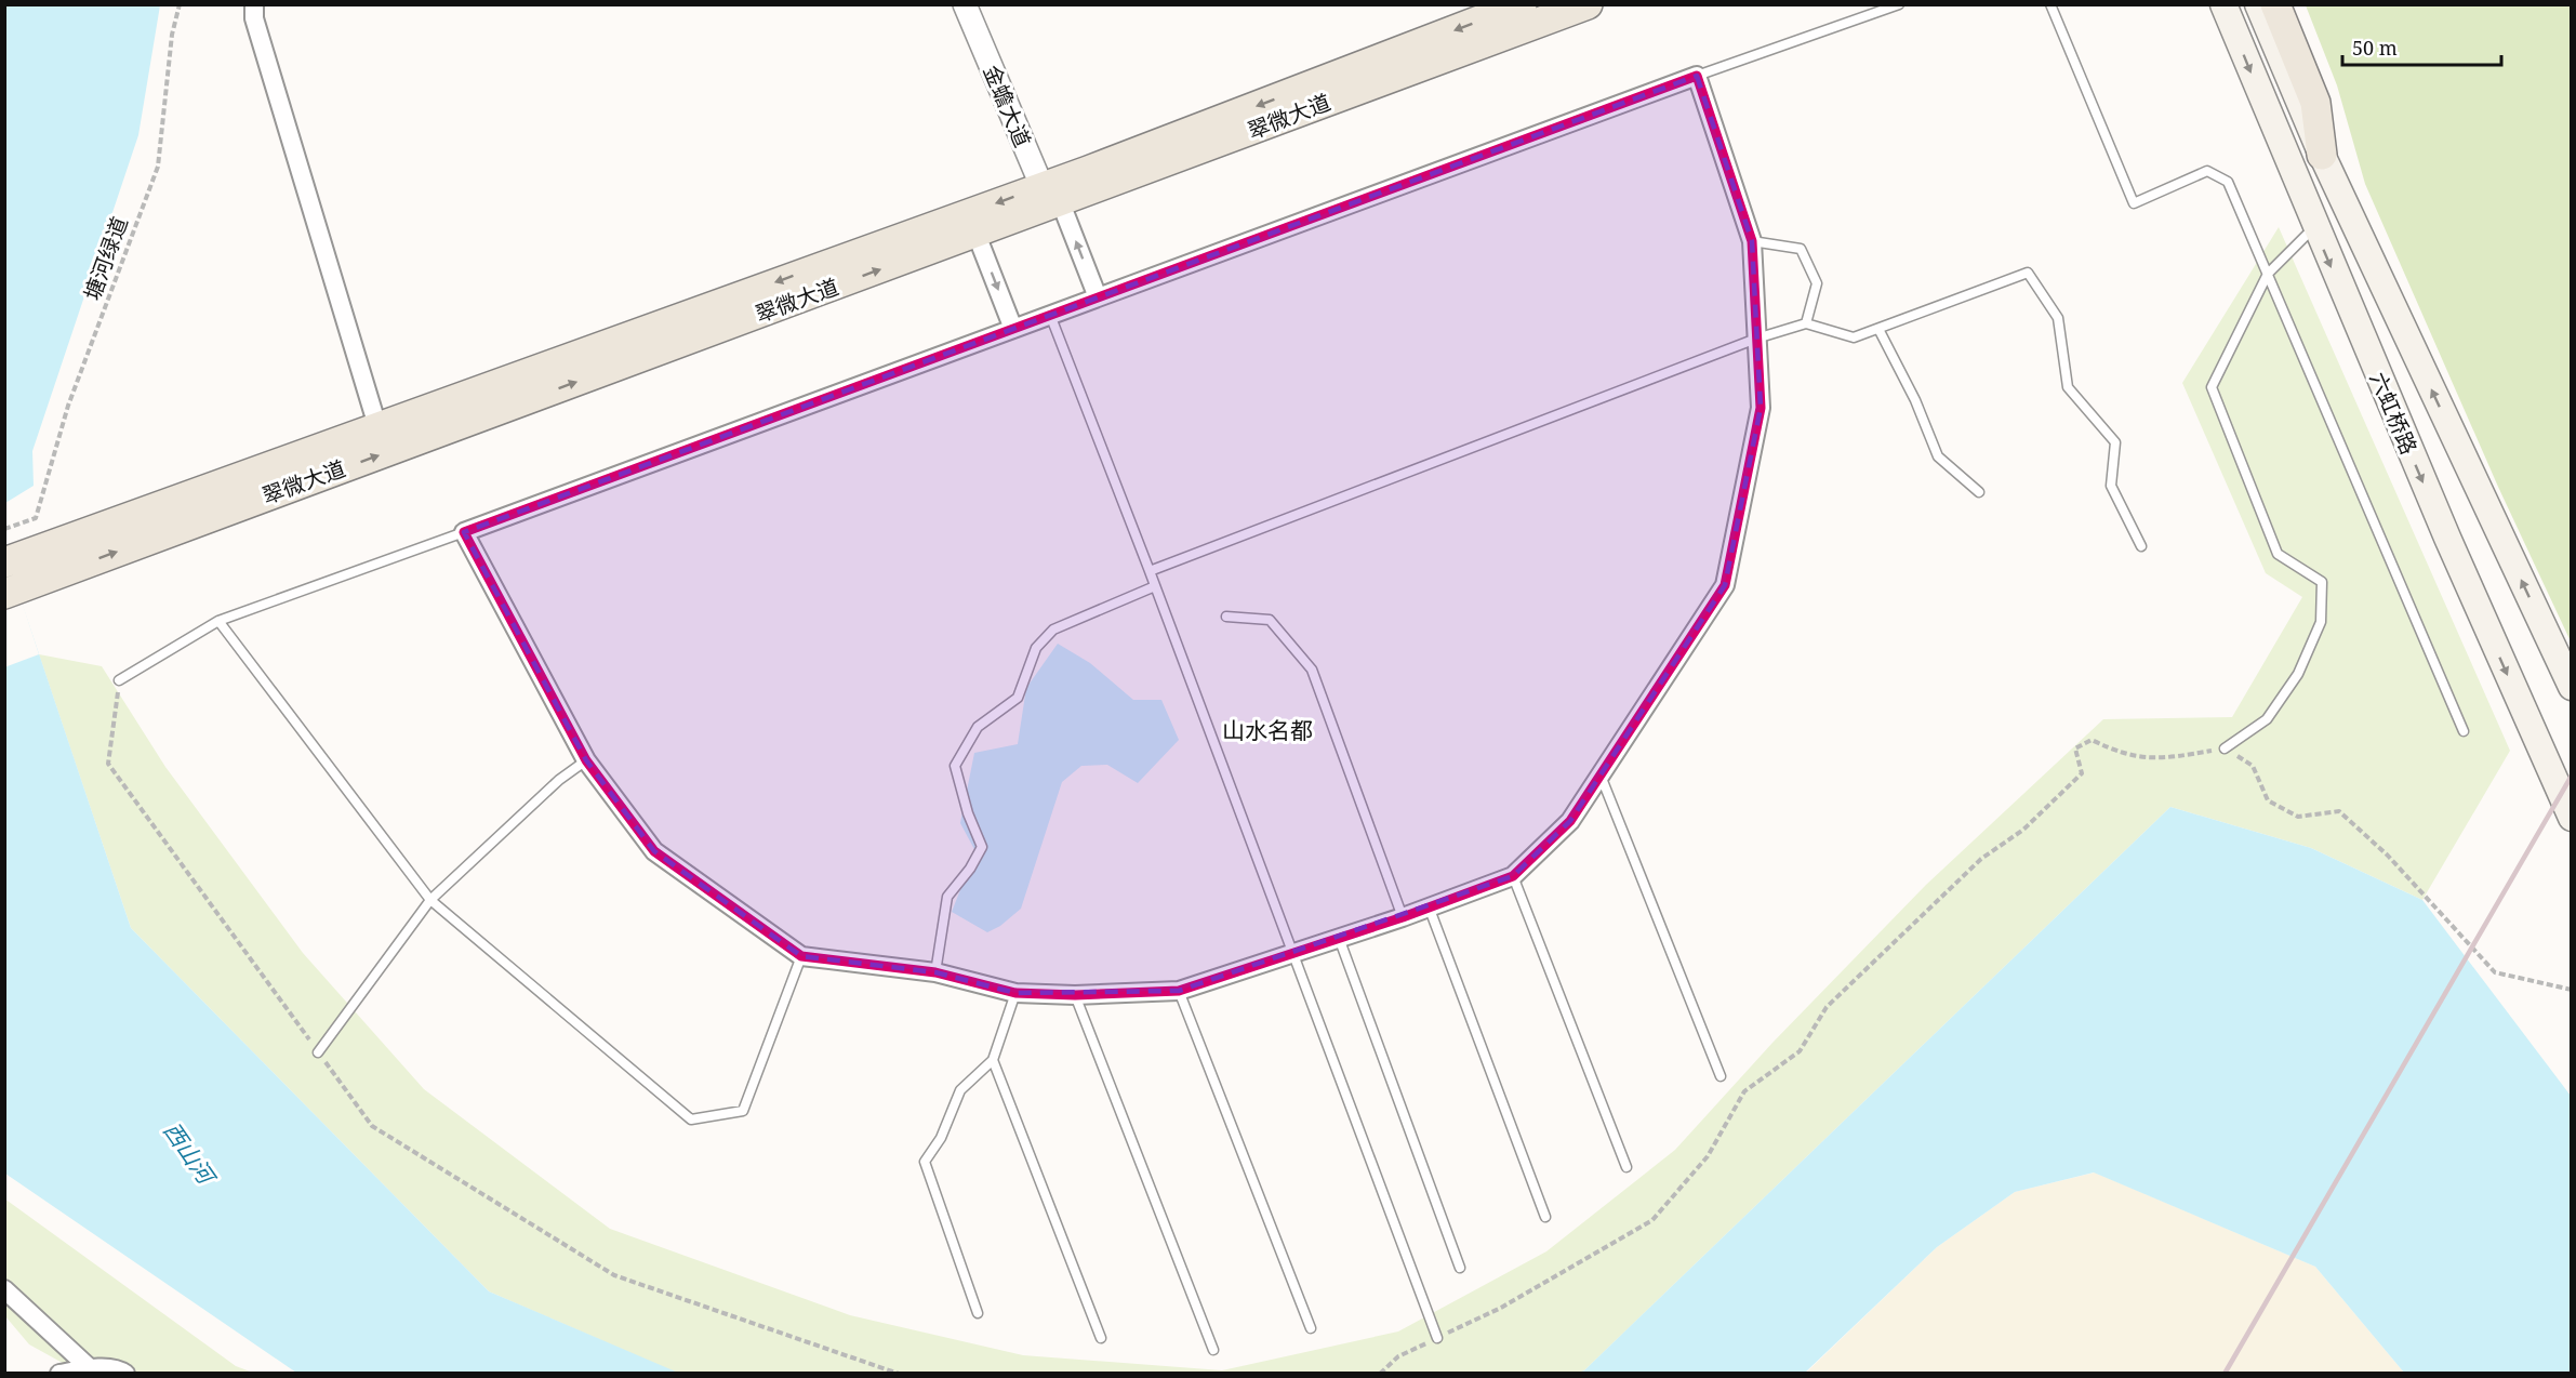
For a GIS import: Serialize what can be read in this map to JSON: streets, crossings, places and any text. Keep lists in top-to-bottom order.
{
  "streets": {
    "main road": ["翠微大道", "六虹桥路"],
    "street": ["金蟾大道"],
    "path": ["塘河绿道"]
  },
  "crossings": [
    ["金蟾大道", "翠微大道"]
  ],
  "districts": ["山水名都"],
  "water": ["西山河"],
  "scale_bar": "50 m"
}
